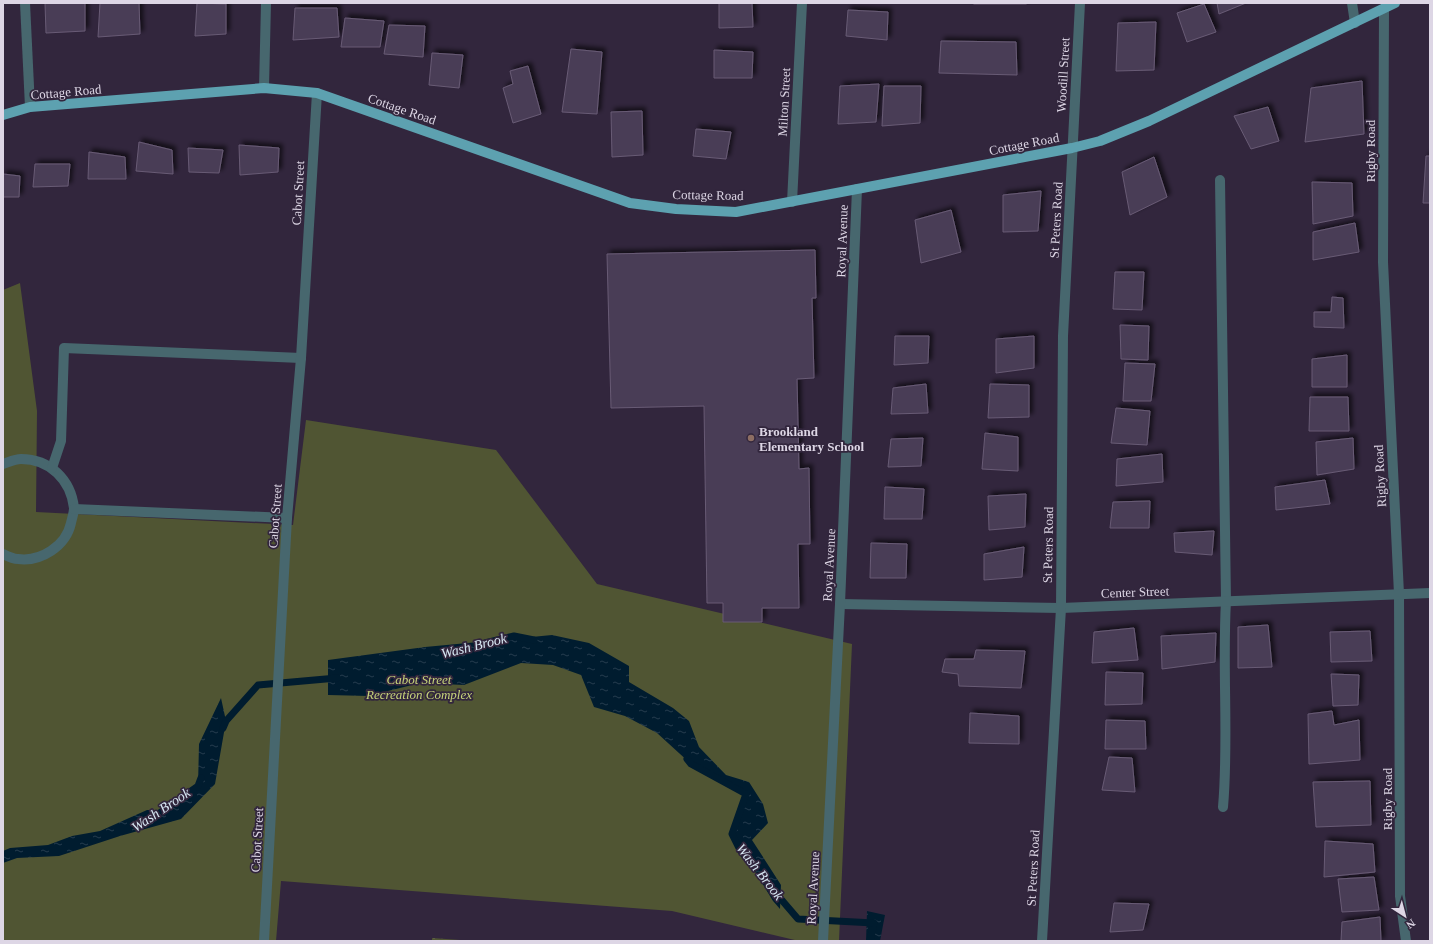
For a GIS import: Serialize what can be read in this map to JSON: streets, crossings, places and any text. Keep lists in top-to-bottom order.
{
  "streets": {
    "main road": ["Cottage Road"],
    "street": [
      "Woodill Street",
      "Milton Street",
      "Rigby Road",
      "Cabot Street",
      "St Peters Road",
      "Royal Avenue",
      "Center Street"
    ]
  },
  "crossings": [
    ["Woodill Street", "Cottage Road"],
    ["Woodill Street", "St Peters Road"],
    ["Cottage Road", "Milton Street"],
    ["Cottage Road", "Rigby Road"],
    ["Cottage Road", "Cabot Street"],
    ["Cottage Road", "St Peters Road"],
    ["Cottage Road", "Royal Avenue"],
    ["Rigby Road", "Center Street"],
    ["St Peters Road", "Center Street"],
    ["Royal Avenue", "Center Street"]
  ],
  "water": ["Wash Brook"],
  "parks": ["Cabot Street Recreation Complex"],
  "places": ["Brookland Elementary School"],
  "north": "bottom right"
}
